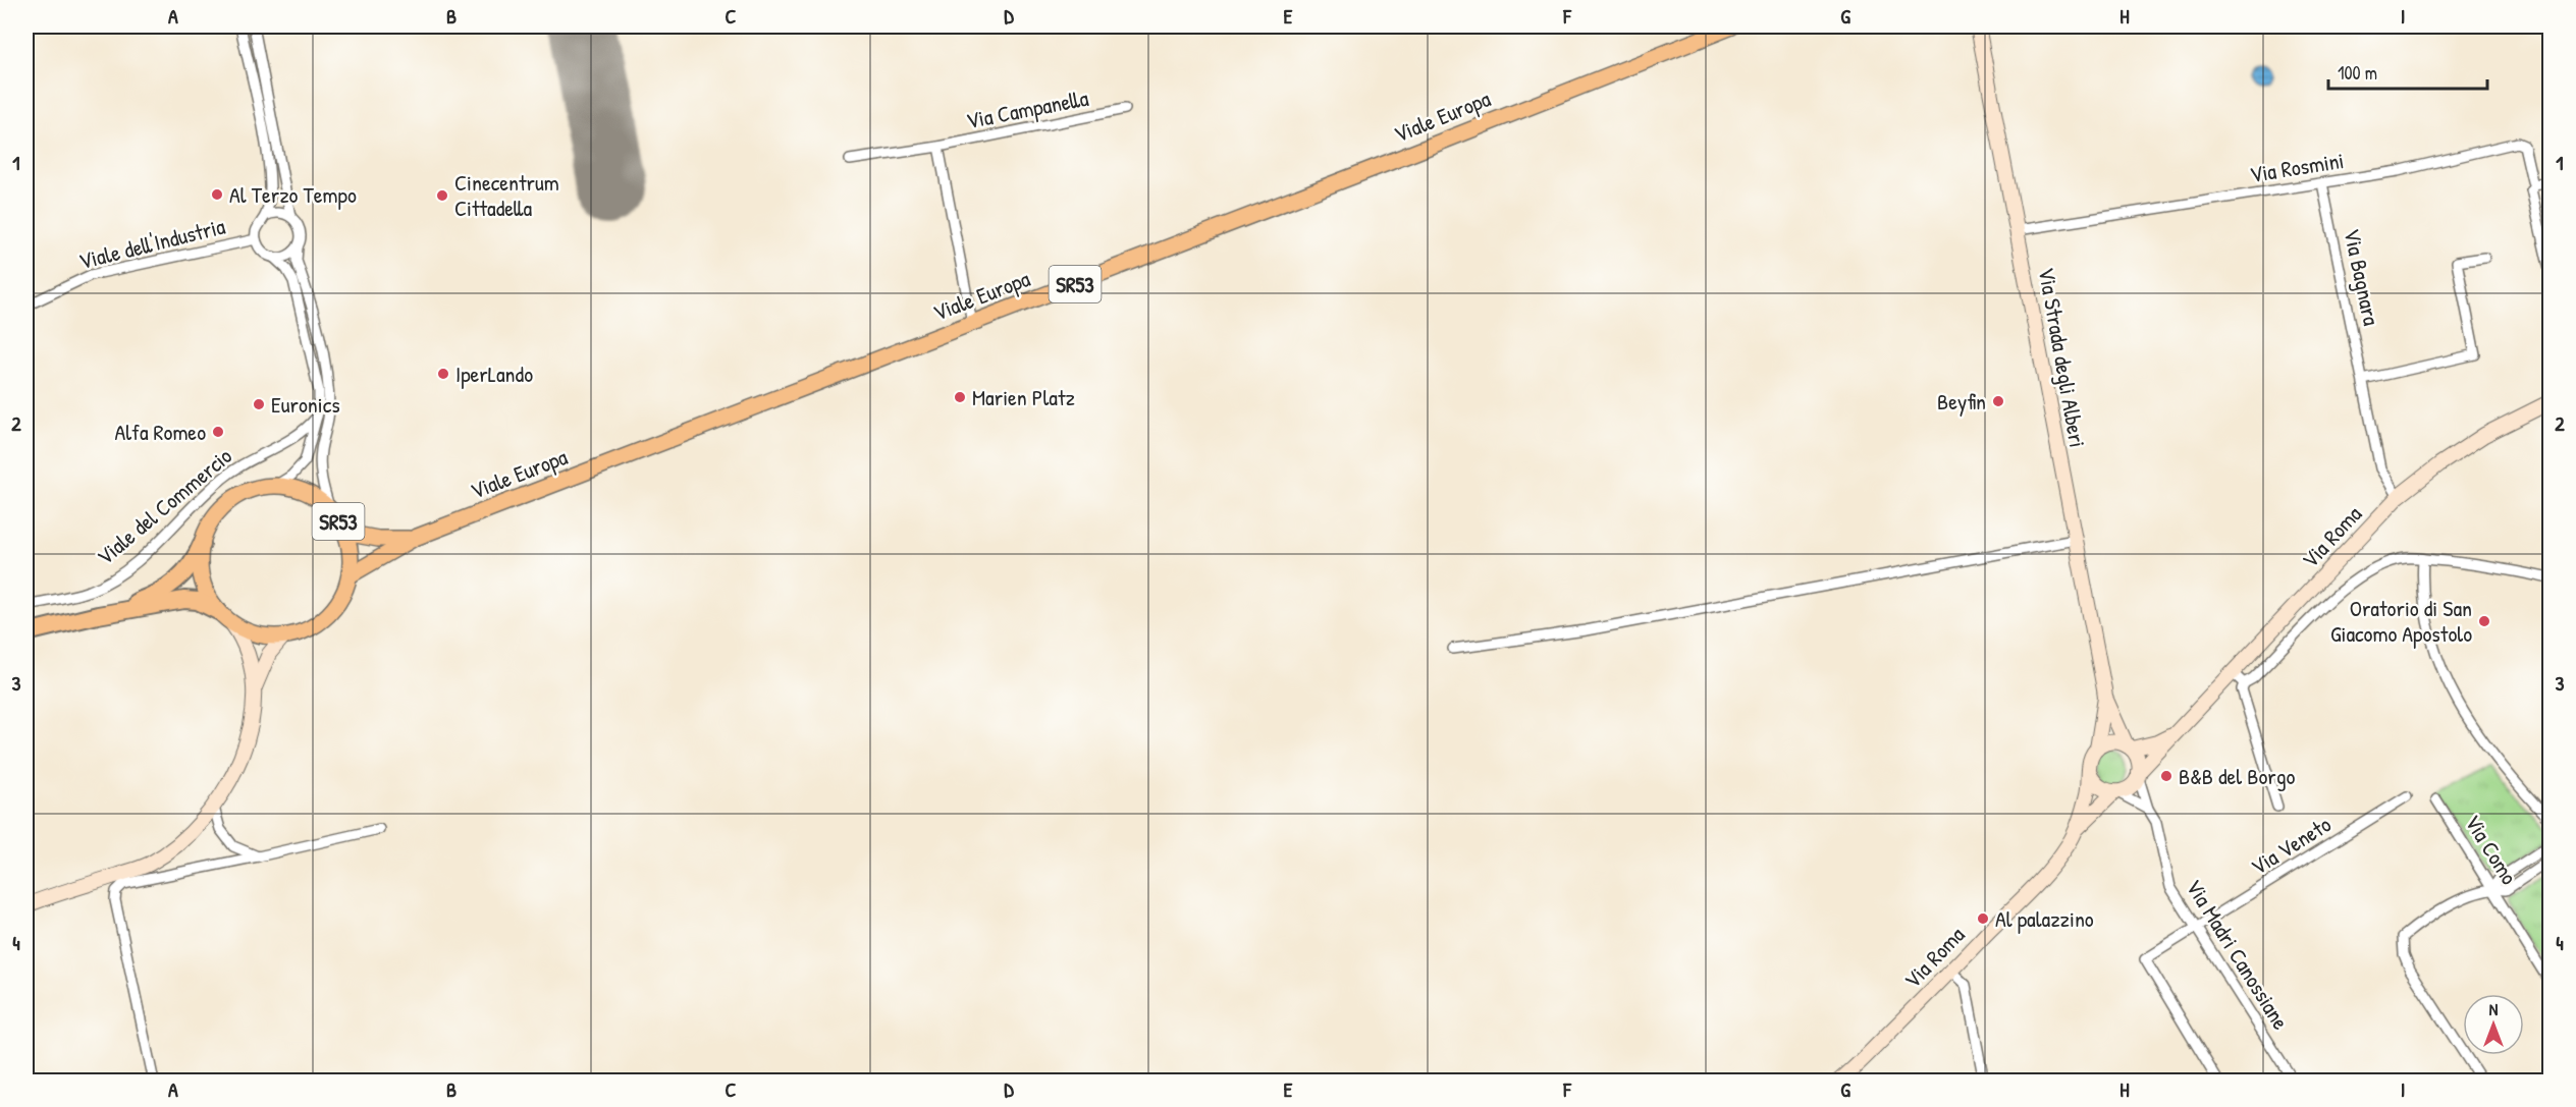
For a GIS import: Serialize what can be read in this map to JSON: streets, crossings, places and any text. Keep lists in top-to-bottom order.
{
  "streets": {
    "highway": ["SR53"],
    "main road": ["Viale Europa", "Via Strada degli Alberi", "Via Roma"],
    "street": [
      "Via Campanella",
      "Via Rosmini",
      "Viale dell'Industria",
      "Via Bagnara",
      "Viale del Commercio",
      "Via Veneto",
      "Via Como",
      "Via Madri Canossiane"
    ]
  },
  "crossings": [
    ["Via Campanella", "Viale Europa"],
    ["Viale Europa", "SR53"],
    ["Via Rosmini", "Via Bagnara"],
    ["Via Rosmini", "Via Strada degli Alberi"],
    ["Via Bagnara", "Via Roma"],
    ["Via Strada degli Alberi", "Via Roma"],
    ["Via Strada degli Alberi", "Via Madri Canossiane"],
    ["Via Roma", "Via Madri Canossiane"],
    ["Via Veneto", "Via Madri Canossiane"]
  ],
  "places": [
    "Al Terzo Tempo",
    "Cinecentrum Cittadella",
    "IperLando",
    "Marien Platz",
    "Beyfin",
    "Euronics",
    "Alfa Romeo",
    "Oratorio di San Giacomo Apostolo",
    "B&B del Borgo",
    "Al palazzino"
  ],
  "scale_bar": "100 m",
  "north": "top",
  "grid": {
    "columns": [
      "A",
      "B",
      "C",
      "D",
      "E",
      "F",
      "G",
      "H",
      "I"
    ],
    "rows": [
      "1",
      "2",
      "3",
      "4"
    ]
  }
}
